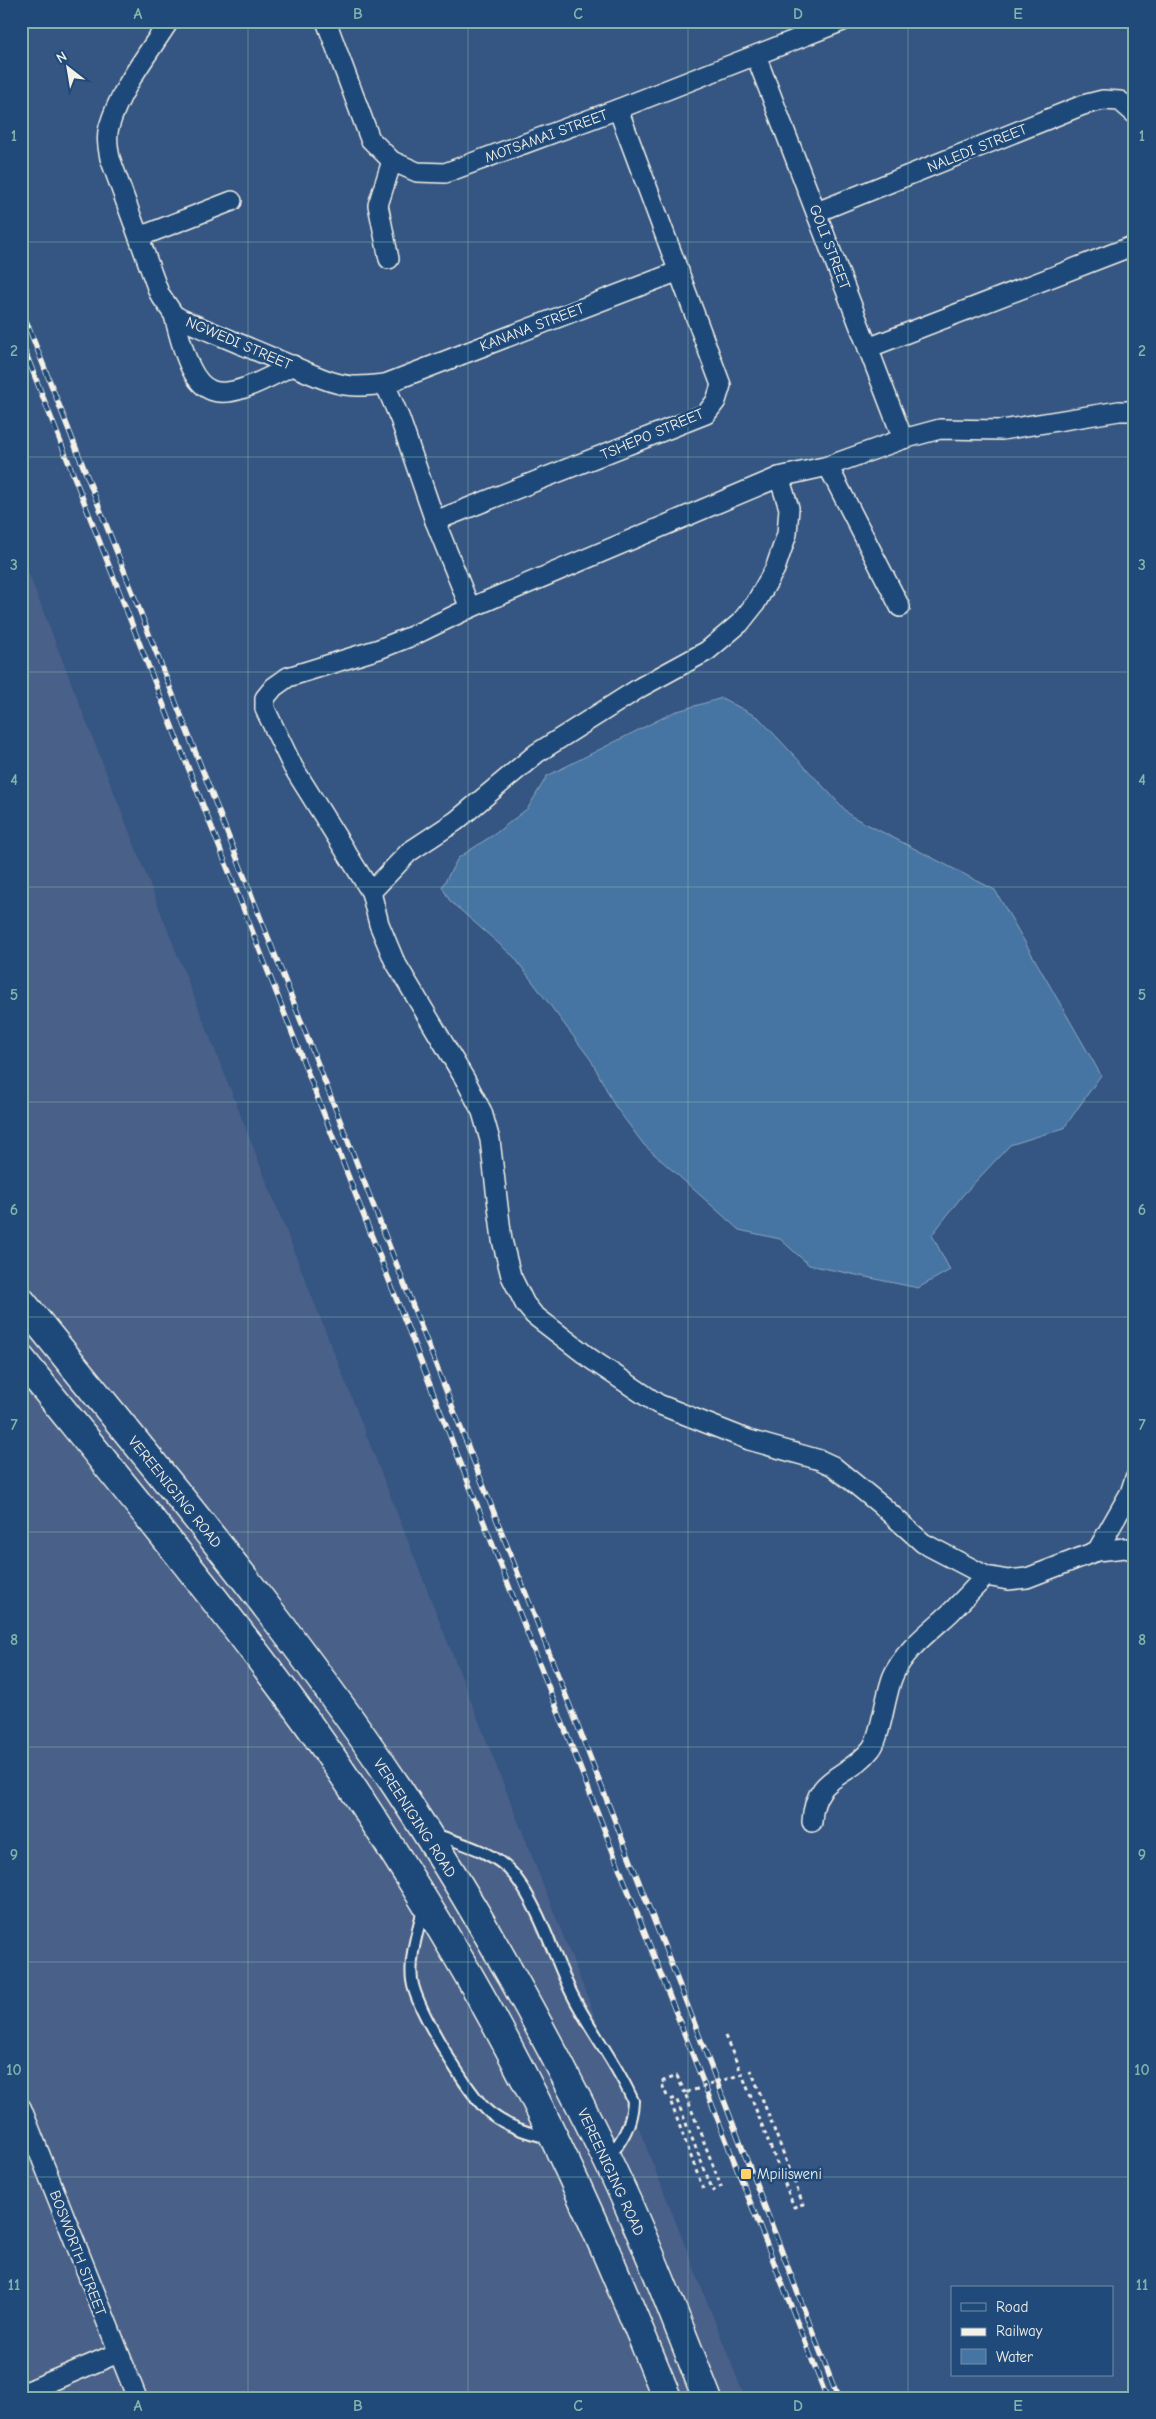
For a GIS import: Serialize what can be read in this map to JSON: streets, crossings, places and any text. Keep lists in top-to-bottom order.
{
  "streets": {
    "main road": ["VEREENIGING ROAD"],
    "street": [
      "MOTSAMAI STREET",
      "NALEDI STREET",
      "GOLI STREET",
      "KANANA STREET",
      "NGWEDI STREET",
      "TSHEPO STREET",
      "BOSWORTH STREET"
    ]
  },
  "crossings": [
    ["MOTSAMAI STREET", "GOLI STREET"],
    ["MOTSAMAI STREET", "TSHEPO STREET"],
    ["NALEDI STREET", "GOLI STREET"],
    ["KANANA STREET", "NGWEDI STREET"],
    ["KANANA STREET", "TSHEPO STREET"]
  ],
  "places": {
    "transit": ["Mpilisweni"]
  },
  "legend": ["Road", "Railway", "Water"],
  "north": "top left",
  "grid": {
    "columns": [
      "A",
      "B",
      "C",
      "D",
      "E"
    ],
    "rows": [
      "1",
      "2",
      "3",
      "4",
      "5",
      "6",
      "7",
      "8",
      "9",
      "10",
      "11"
    ]
  }
}
